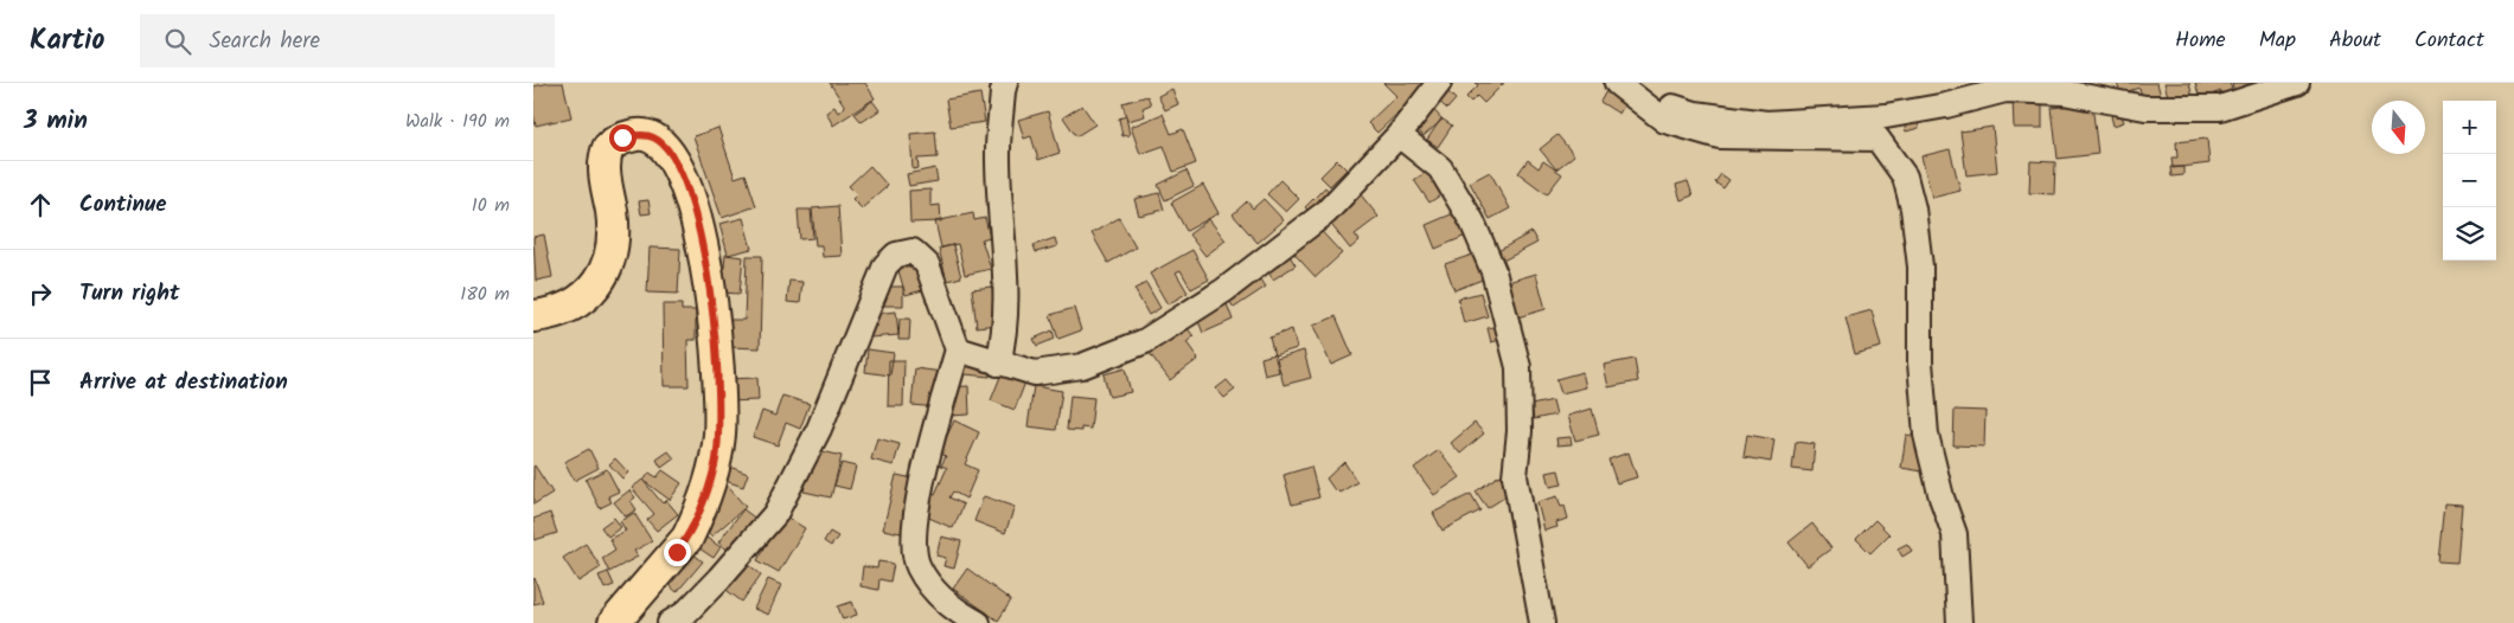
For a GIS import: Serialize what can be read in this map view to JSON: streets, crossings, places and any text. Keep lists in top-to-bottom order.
{
  "north": "bottom",
  "page": {
    "header": "Kartio",
    "search": "Search here",
    "nav": [
      "Home",
      "Map",
      "About",
      "Contact"
    ],
    "heading": ["3 min", "Walk · 190 m"],
    "map_buttons": ["+", "−"],
    "list": [
      ["Continue", "10 m"],
      ["Turn right", "180 m"],
      "Arrive at destination"
    ]
  }
}
